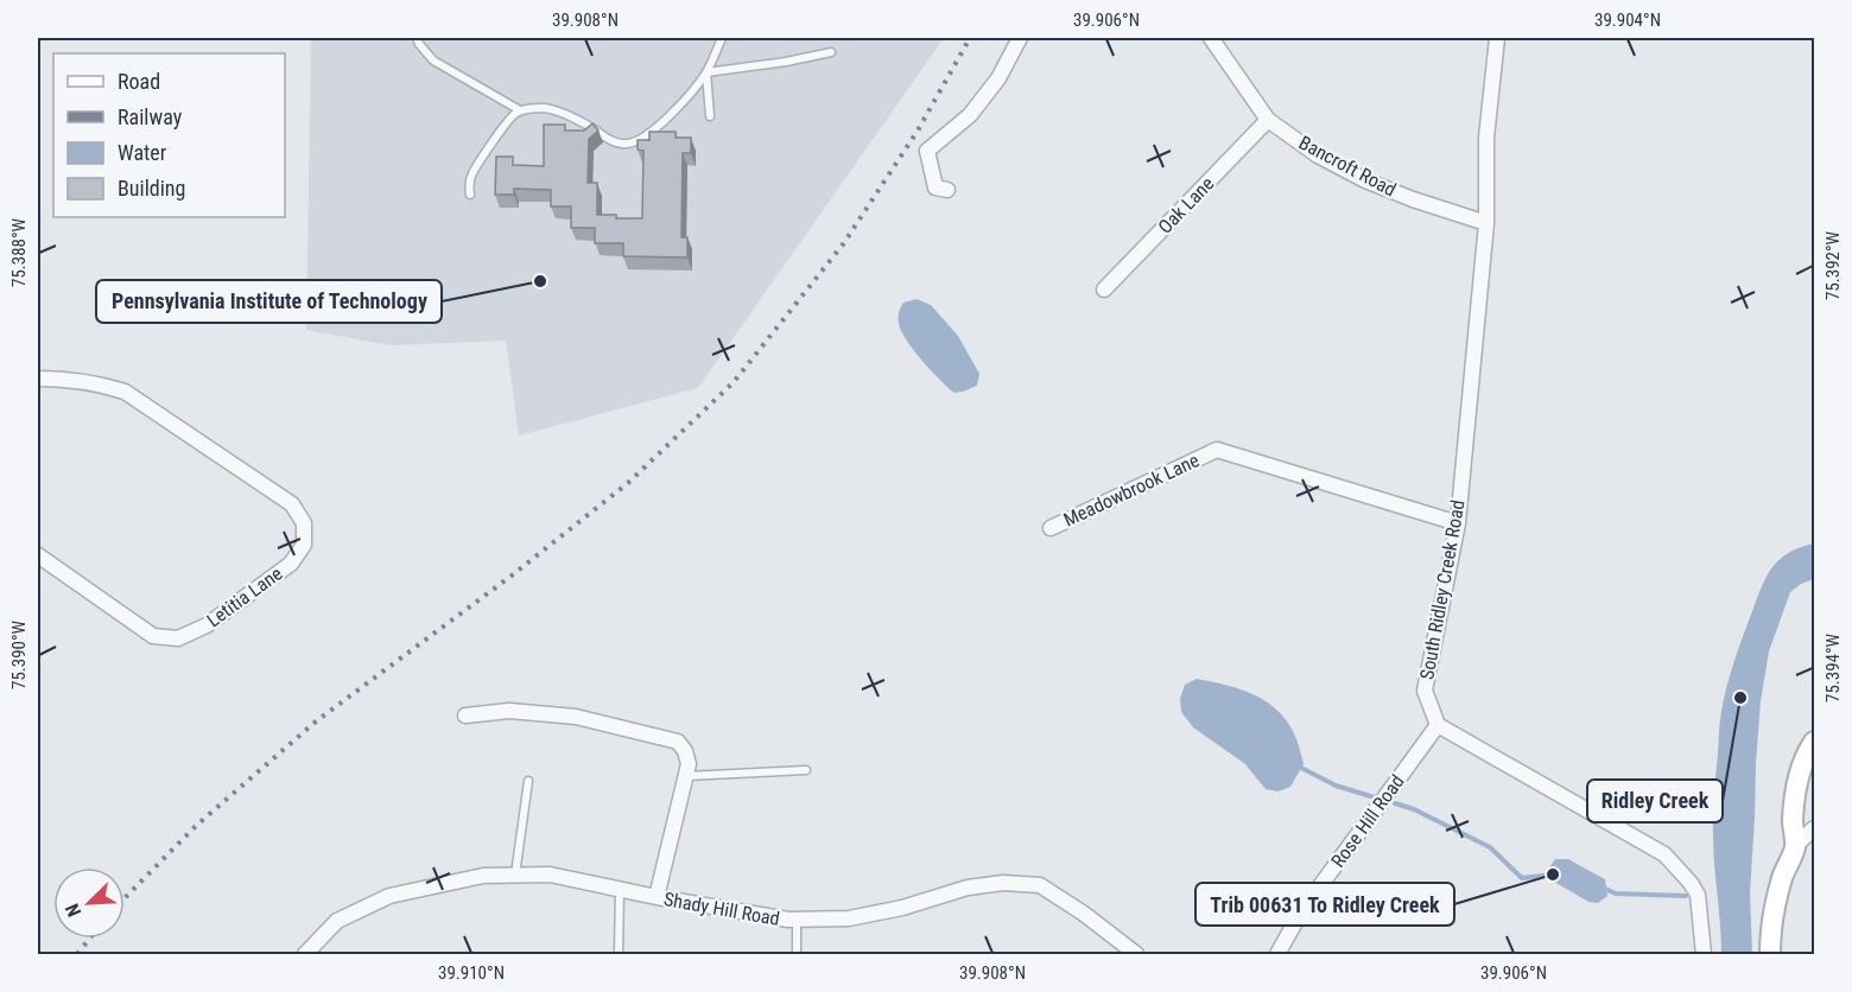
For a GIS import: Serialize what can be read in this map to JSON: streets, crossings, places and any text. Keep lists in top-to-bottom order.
{
  "streets": {
    "street": [
      "Bancroft Road",
      "Oak Lane",
      "Meadowbrook Lane",
      "South Ridley Creek Road",
      "Letitia Lane",
      "Rose Hill Road",
      "Shady Hill Road"
    ]
  },
  "crossings": [
    ["Bancroft Road", "Oak Lane"],
    ["Bancroft Road", "South Ridley Creek Road"],
    ["Meadowbrook Lane", "South Ridley Creek Road"],
    ["South Ridley Creek Road", "Rose Hill Road"]
  ],
  "places": ["Pennsylvania Institute of Technology", "Ridley Creek", "Trib 00631 To Ridley Creek"],
  "legend": [
    "Road",
    "Railway",
    "Water",
    "Building"
  ],
  "north": "bottom left",
  "coordinates": [
    "39.908°N",
    "39.906°N",
    "39.904°N",
    "75.388°W",
    "75.392°W",
    "75.390°W",
    "75.394°W",
    "39.910°N"
  ]
}
